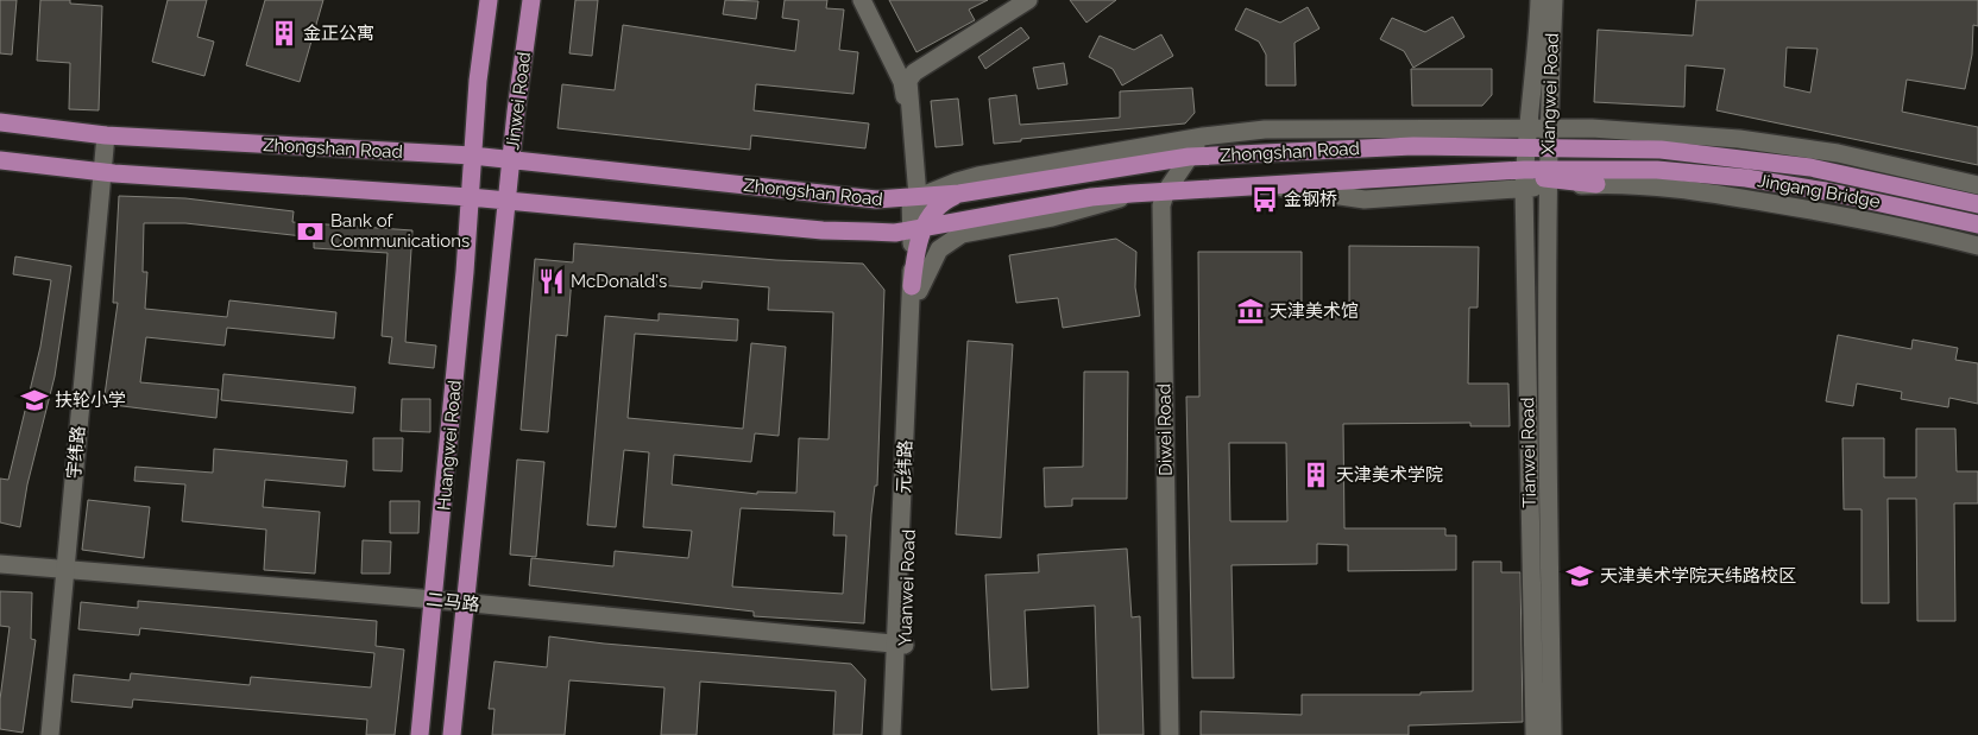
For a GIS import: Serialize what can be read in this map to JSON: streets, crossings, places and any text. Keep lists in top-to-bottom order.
{
  "streets": {
    "main road": [
      "Jinwei Road",
      "Zhongshan Road",
      "Jingang Bridge",
      "Huangwei Road"
    ],
    "street": [
      "Xiangwei Road",
      "Diwei Road",
      "宇纬路",
      "Tianwei Road",
      "元纬路",
      "Yuanwei Road",
      "二马路"
    ]
  },
  "crossings": [
    ["Xiangwei Road", "Zhongshan Road"],
    ["Xiangwei Road", "Jingang Bridge"],
    ["Xiangwei Road", "Tianwei Road"],
    ["Jinwei Road", "Zhongshan Road"],
    ["Jinwei Road", "Huangwei Road"],
    ["Zhongshan Road", "Jingang Bridge"],
    ["Zhongshan Road", "Diwei Road"],
    ["Zhongshan Road", "Huangwei Road"],
    ["Zhongshan Road", "宇纬路"],
    ["Zhongshan Road", "Tianwei Road"],
    ["Zhongshan Road", "元纬路"],
    ["Jingang Bridge", "Tianwei Road"],
    ["Huangwei Road", "二马路"],
    ["宇纬路", "二马路"],
    ["元纬路", "Yuanwei Road"],
    ["元纬路", "二马路"],
    ["Yuanwei Road", "二马路"]
  ],
  "places": {
    "building": ["金正公寓", "天津美术学院"],
    "bus stop": ["金钢桥"],
    "bank": ["Bank of Communications"],
    "restaurant": ["McDonald's"],
    "museum": ["天津美术馆"],
    "school or university": ["扶轮小学", "天津美术学院天纬路校区"]
  }
}
